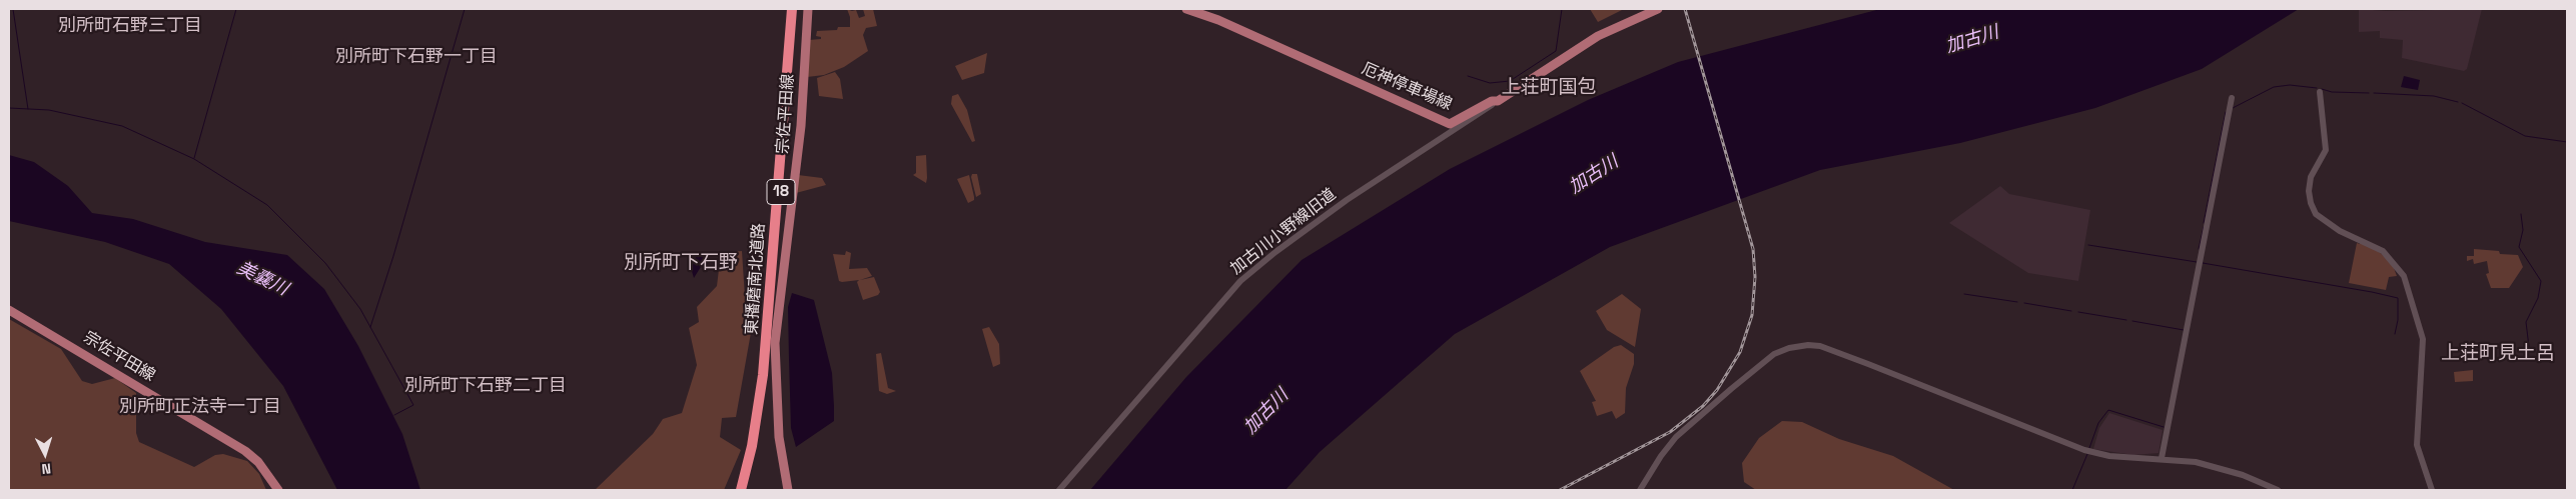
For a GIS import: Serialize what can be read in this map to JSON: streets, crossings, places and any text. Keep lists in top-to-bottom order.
{
  "streets": {
    "highway": ["18", "東播磨南北道路"],
    "main road": ["厄神停車場線", "宗佐平田線"],
    "street": ["加古川小野線旧道"]
  },
  "crossings": [
    ["厄神停車場線", "加古川小野線旧道"]
  ],
  "districts": [
    "別所町石野三丁目",
    "別所町下石野一丁目",
    "上荘町国包",
    "別所町下石野",
    "上荘町見土呂",
    "別所町下石野二丁目",
    "別所町正法寺一丁目"
  ],
  "water": ["加古川", "美嚢川"],
  "north": "bottom"
}
